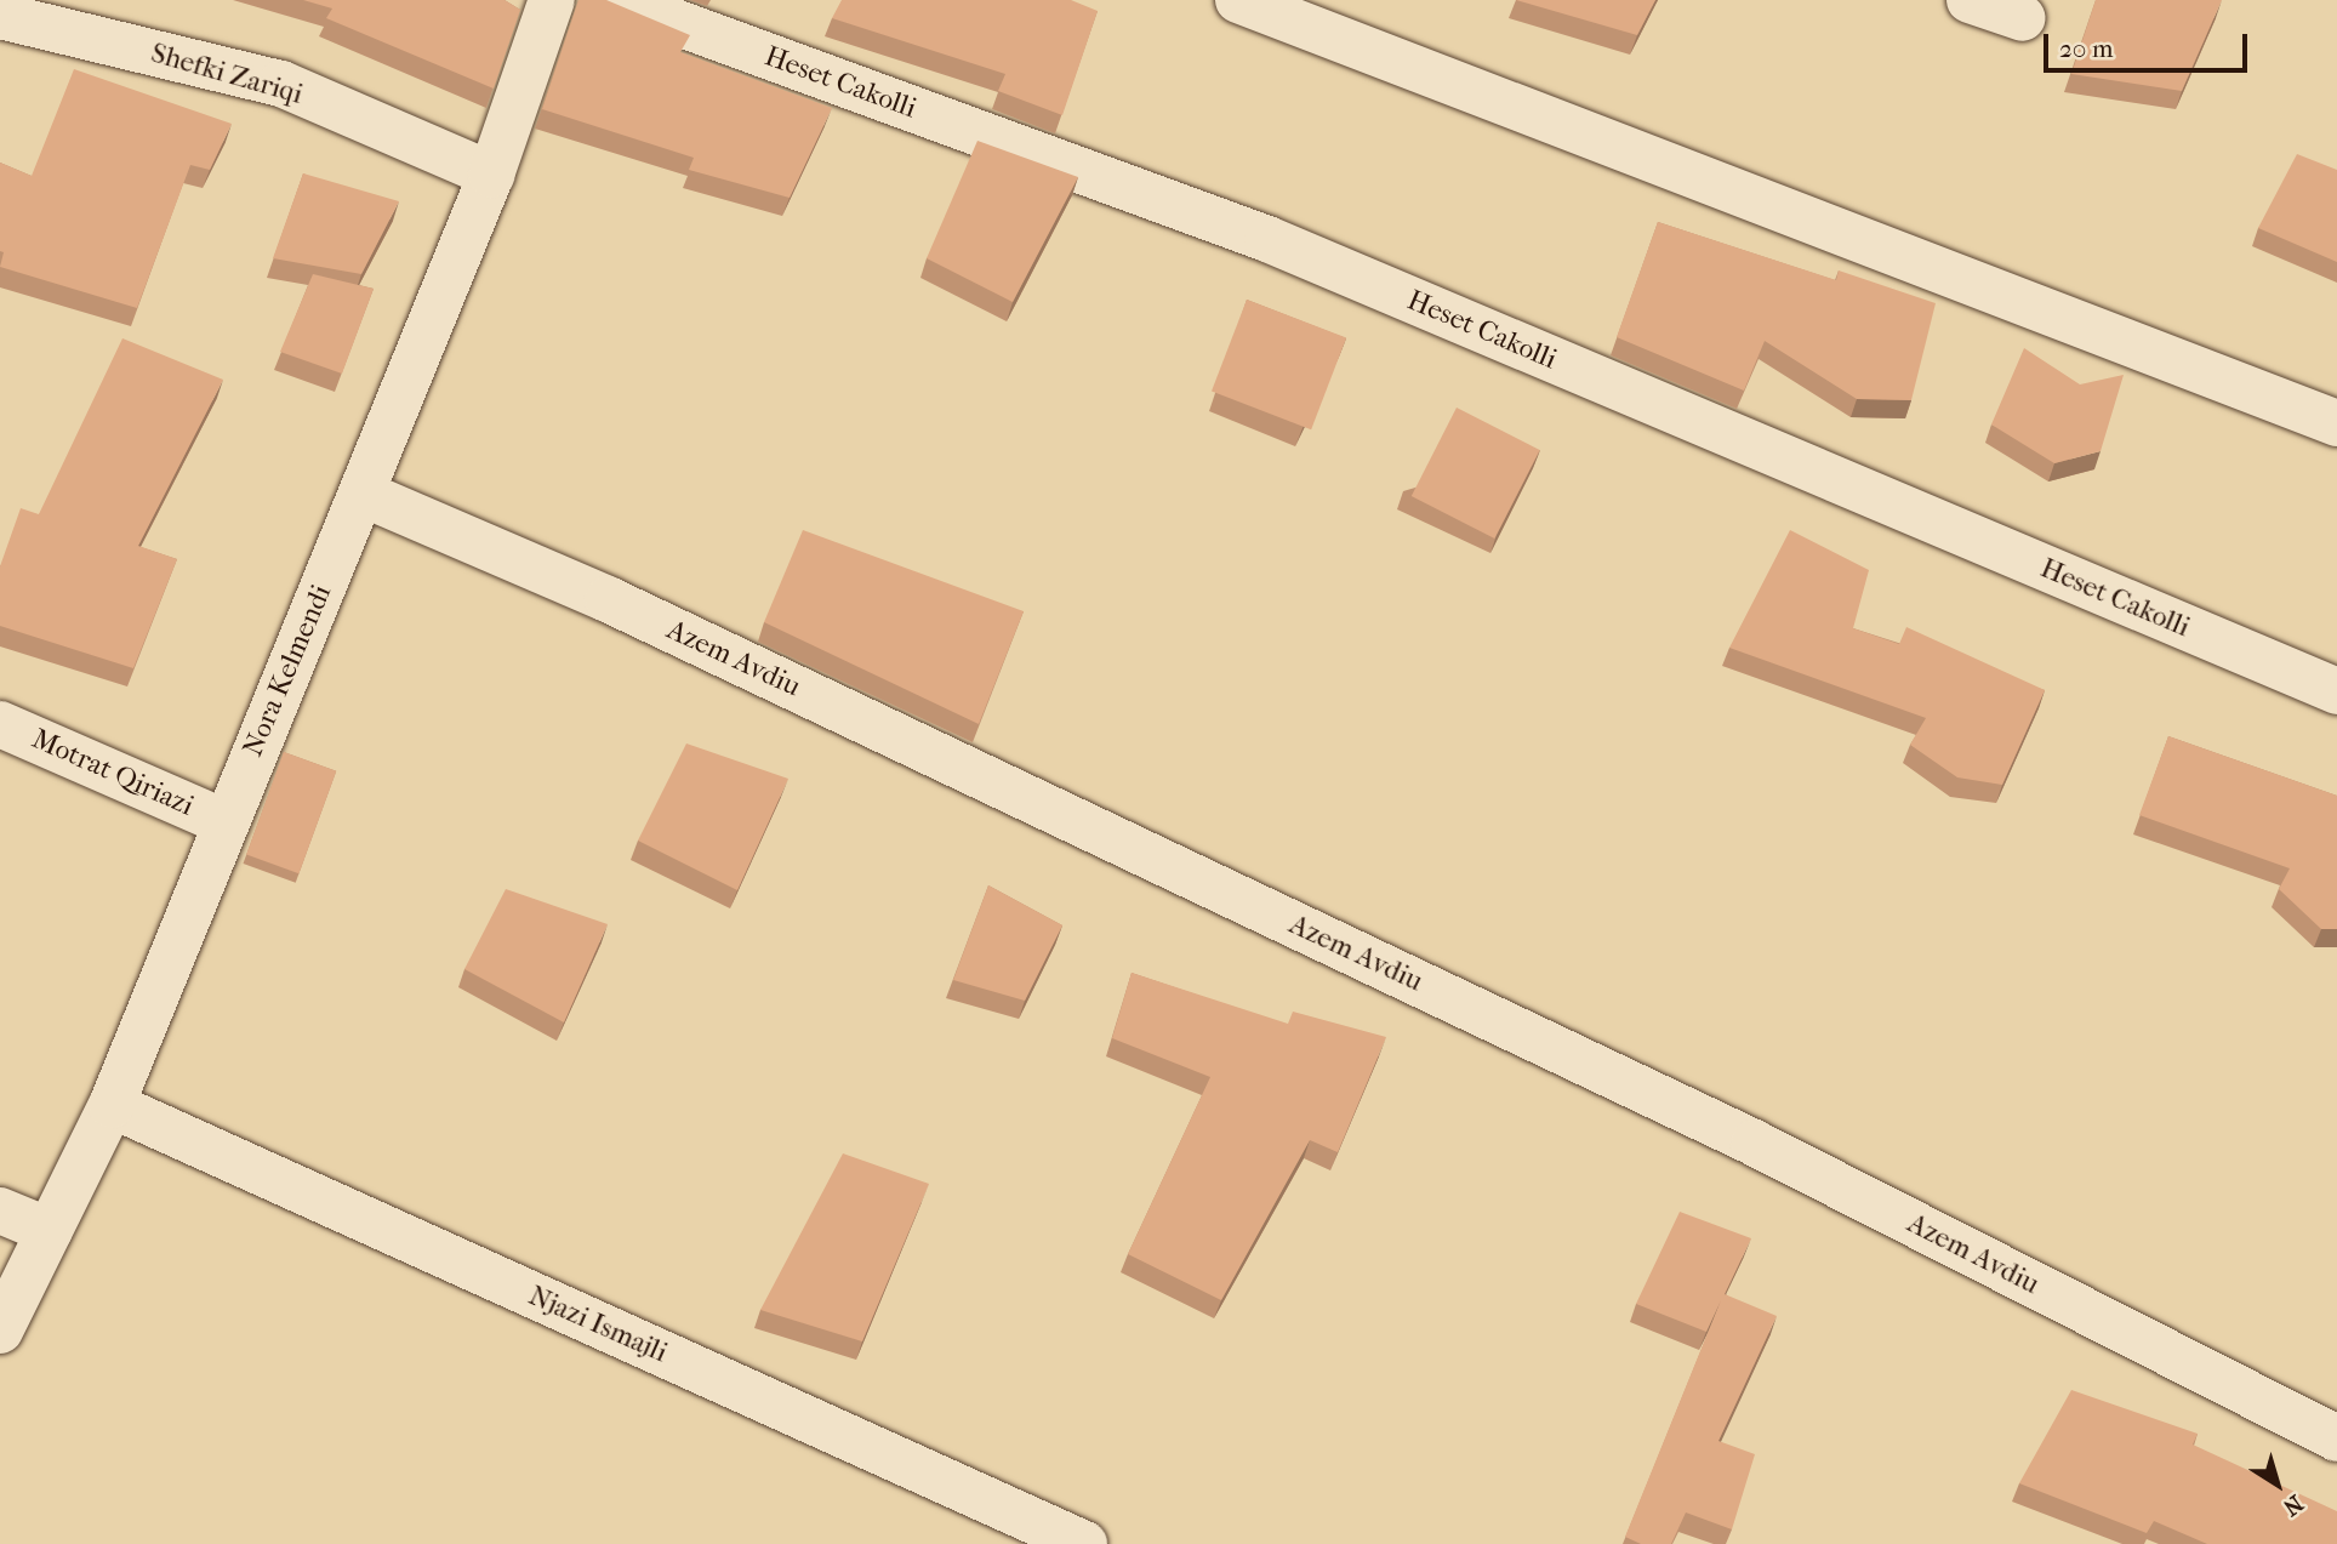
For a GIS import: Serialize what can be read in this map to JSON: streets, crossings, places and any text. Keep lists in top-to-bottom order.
{
  "streets": {
    "street": [
      "Shefki Zariqi",
      "Heset Cakolli",
      "Azem Avdiu",
      "Nora Kelmendi",
      "Motrat Qiriazi",
      "Njazi Ismajli"
    ]
  },
  "crossings": [
    ["Shefki Zariqi", "Nora Kelmendi"],
    ["Azem Avdiu", "Nora Kelmendi"],
    ["Nora Kelmendi", "Motrat Qiriazi"],
    ["Nora Kelmendi", "Njazi Ismajli"]
  ],
  "scale_bar": "20 m",
  "north": "bottom right"
}
